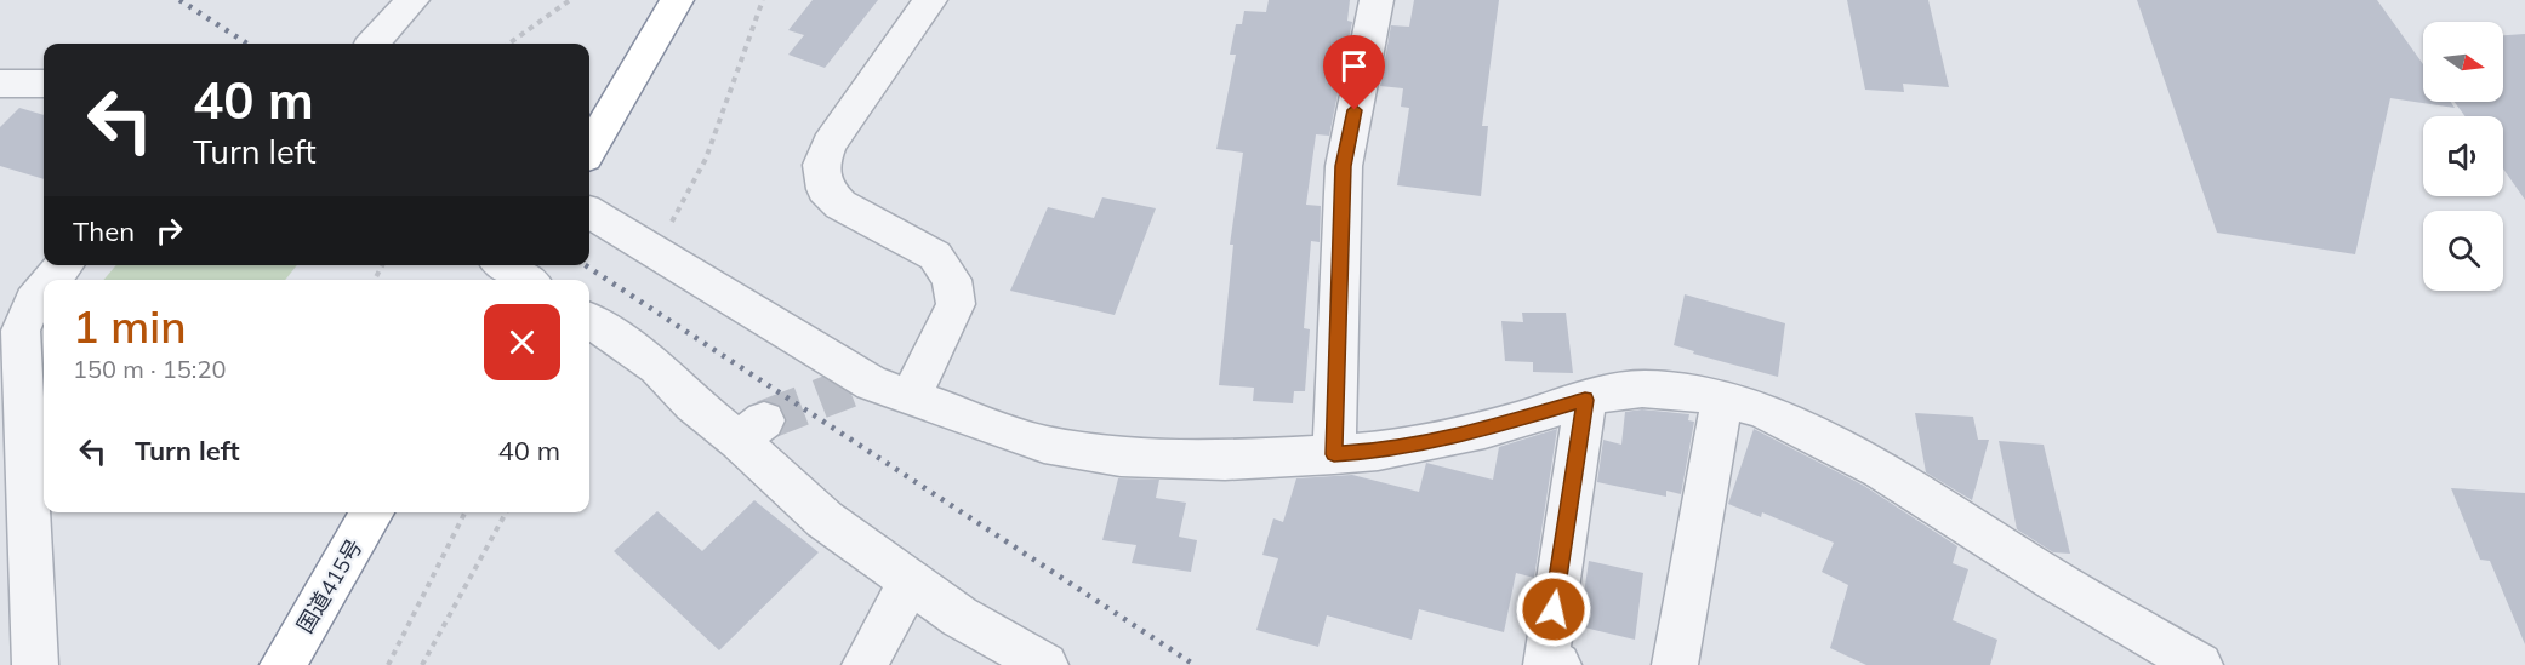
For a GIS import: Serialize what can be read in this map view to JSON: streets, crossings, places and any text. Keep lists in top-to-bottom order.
{
  "streets": {
    "highway": ["国道415号"]
  },
  "north": "right",
  "page": {
    "turn": ["40 m", "Turn left"],
    "then": "Then",
    "heading": ["1 min", "150 m · 15:20"],
    "list": [
      {
        "name": "Turn left",
        "value": "40 m"
      }
    ]
  }
}
